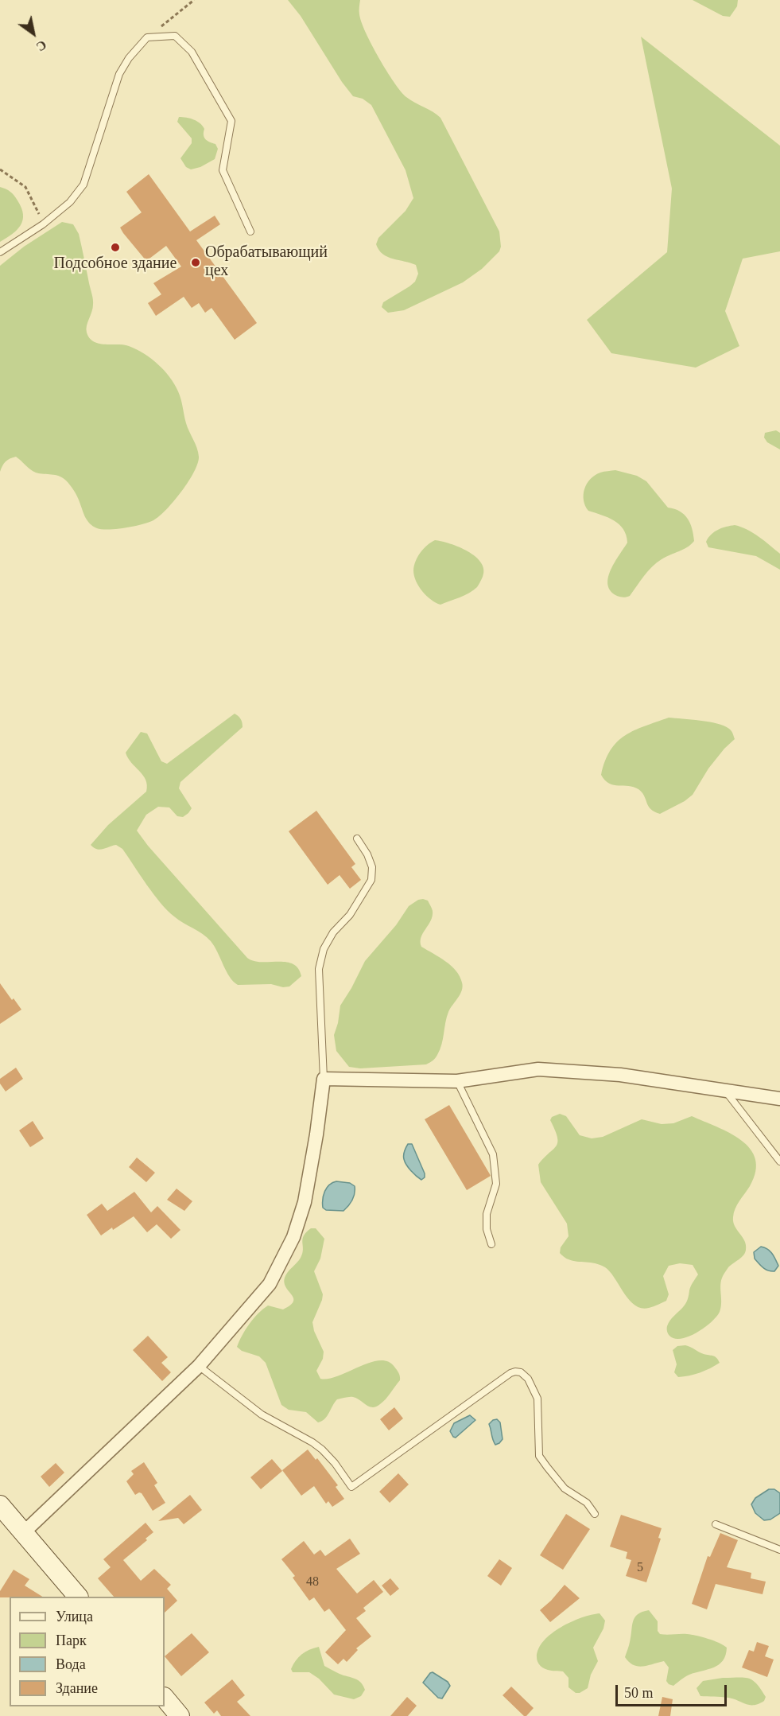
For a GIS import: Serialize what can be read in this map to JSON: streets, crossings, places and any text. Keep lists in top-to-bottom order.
{
  "places": ["Подсобное здание", "Обрабатывающий цех"],
  "house_numbers": ["5", "48"],
  "legend": [
    "Улица",
    "Парк",
    "Вода",
    "Здание"
  ],
  "scale_bar": "50 m",
  "north": "bottom right"
}
